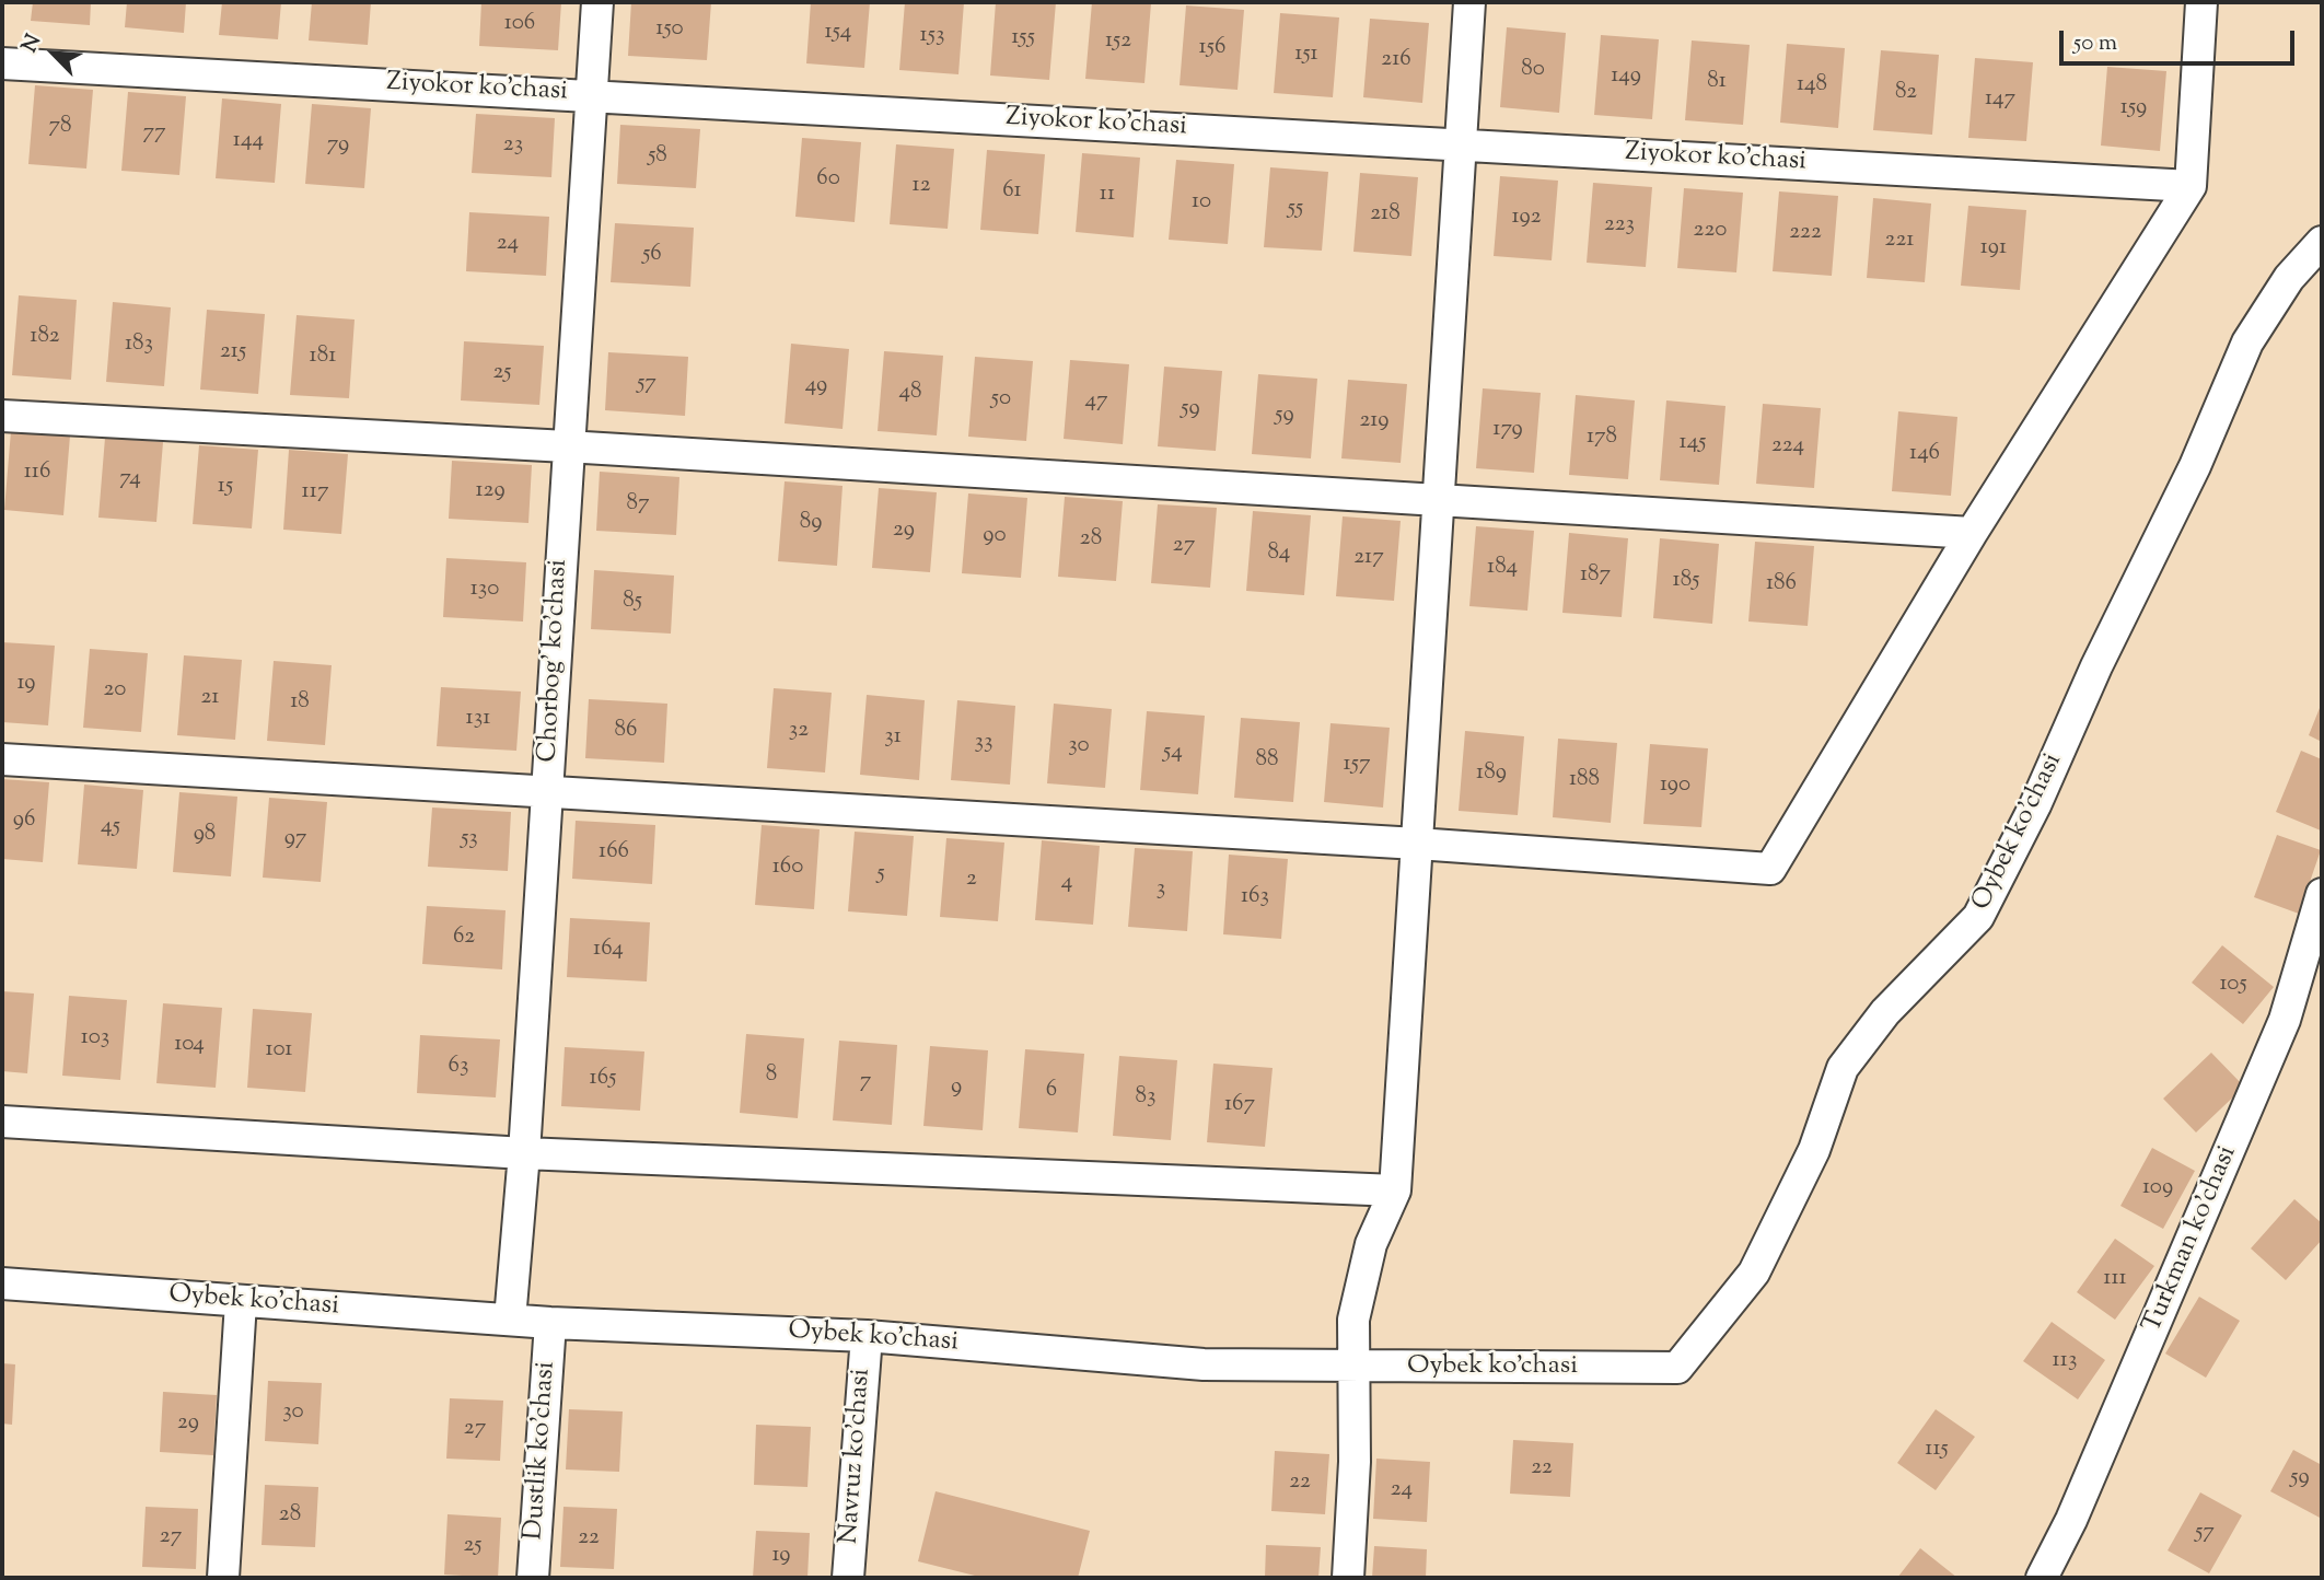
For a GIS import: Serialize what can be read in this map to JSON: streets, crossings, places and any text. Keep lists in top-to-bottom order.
{
  "streets": {
    "street": [
      "Ziyokor ko'chasi",
      "Chorbog' ko'chasi",
      "Oybek ko'chasi",
      "Turkman ko'chasi",
      "Dustlik ko'chasi",
      "Navruz ko'chasi"
    ]
  },
  "crossings": [
    ["Ziyokor ko'chasi", "Chorbog' ko'chasi"],
    ["Chorbog' ko'chasi", "Oybek ko'chasi"],
    ["Oybek ko'chasi", "Dustlik ko'chasi"],
    ["Oybek ko'chasi", "Navruz ko'chasi"]
  ],
  "house_numbers": [
    "106",
    "150",
    "154",
    "153",
    "155",
    "152",
    "156",
    "151",
    "216",
    "80",
    "149",
    "81",
    "148",
    "82",
    "147",
    "159",
    "78",
    "77",
    "144",
    "79",
    "23",
    "58",
    "60",
    "12",
    "61",
    "11",
    "10",
    "55",
    "218",
    "192",
    "223",
    "220",
    "222",
    "221",
    "24",
    "191",
    "56",
    "182",
    "183",
    "215",
    "181",
    "25",
    "57",
    "49",
    "48",
    "50",
    "47",
    "59",
    "59",
    "219",
    "179",
    "178",
    "145",
    "224",
    "146",
    "116",
    "74",
    "15",
    "129",
    "117",
    "87",
    "89",
    "29",
    "90",
    "28",
    "27",
    "84",
    "217",
    "184",
    "187",
    "185",
    "186",
    "130",
    "85",
    "19",
    "20",
    "21",
    "18",
    "131",
    "86",
    "32",
    "31",
    "33",
    "30",
    "54",
    "88",
    "157",
    "189",
    "188",
    "190",
    "96",
    "45",
    "98",
    "97",
    "53",
    "166",
    "160",
    "5",
    "2",
    "4",
    "3",
    "163",
    "62",
    "164",
    "105",
    "103",
    "104",
    "101",
    "63",
    "8",
    "165",
    "7",
    "9",
    "6",
    "83",
    "167",
    "109",
    "111",
    "113",
    "30",
    "29",
    "27",
    "115",
    "22",
    "59",
    "22",
    "24",
    "28",
    "57",
    "27",
    "22",
    "25",
    "19"
  ],
  "scale_bar": "50 m",
  "north": "top left"
}
